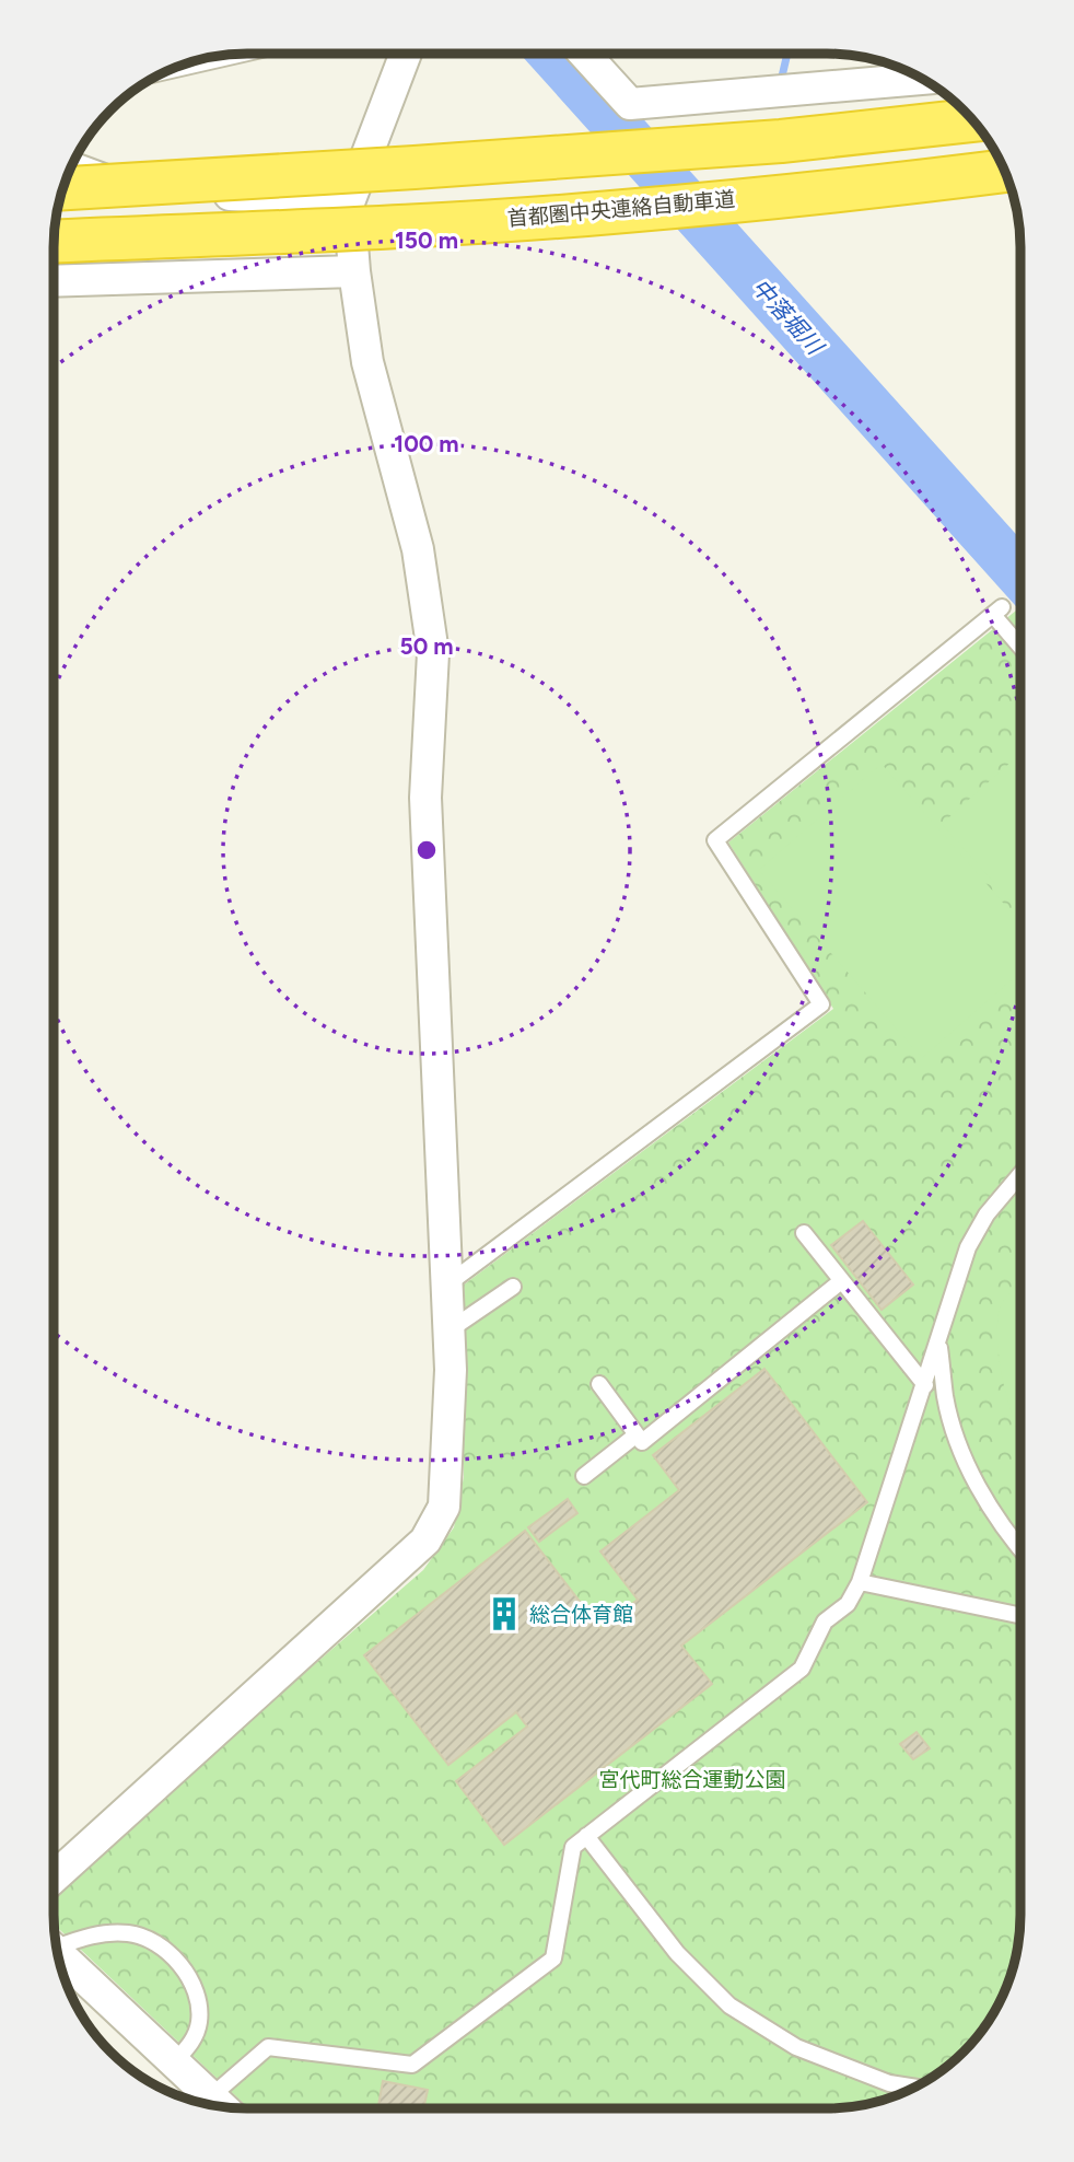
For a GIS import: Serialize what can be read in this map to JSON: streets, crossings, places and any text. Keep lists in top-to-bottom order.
{
  "streets": {
    "highway": ["首都圏中央連絡自動車道"]
  },
  "water": ["中落堀川"],
  "parks": ["宮代町総合運動公園"],
  "places": {
    "building": ["総合体育館"]
  },
  "rings": ["150 m", "100 m", "50 m"]
}
